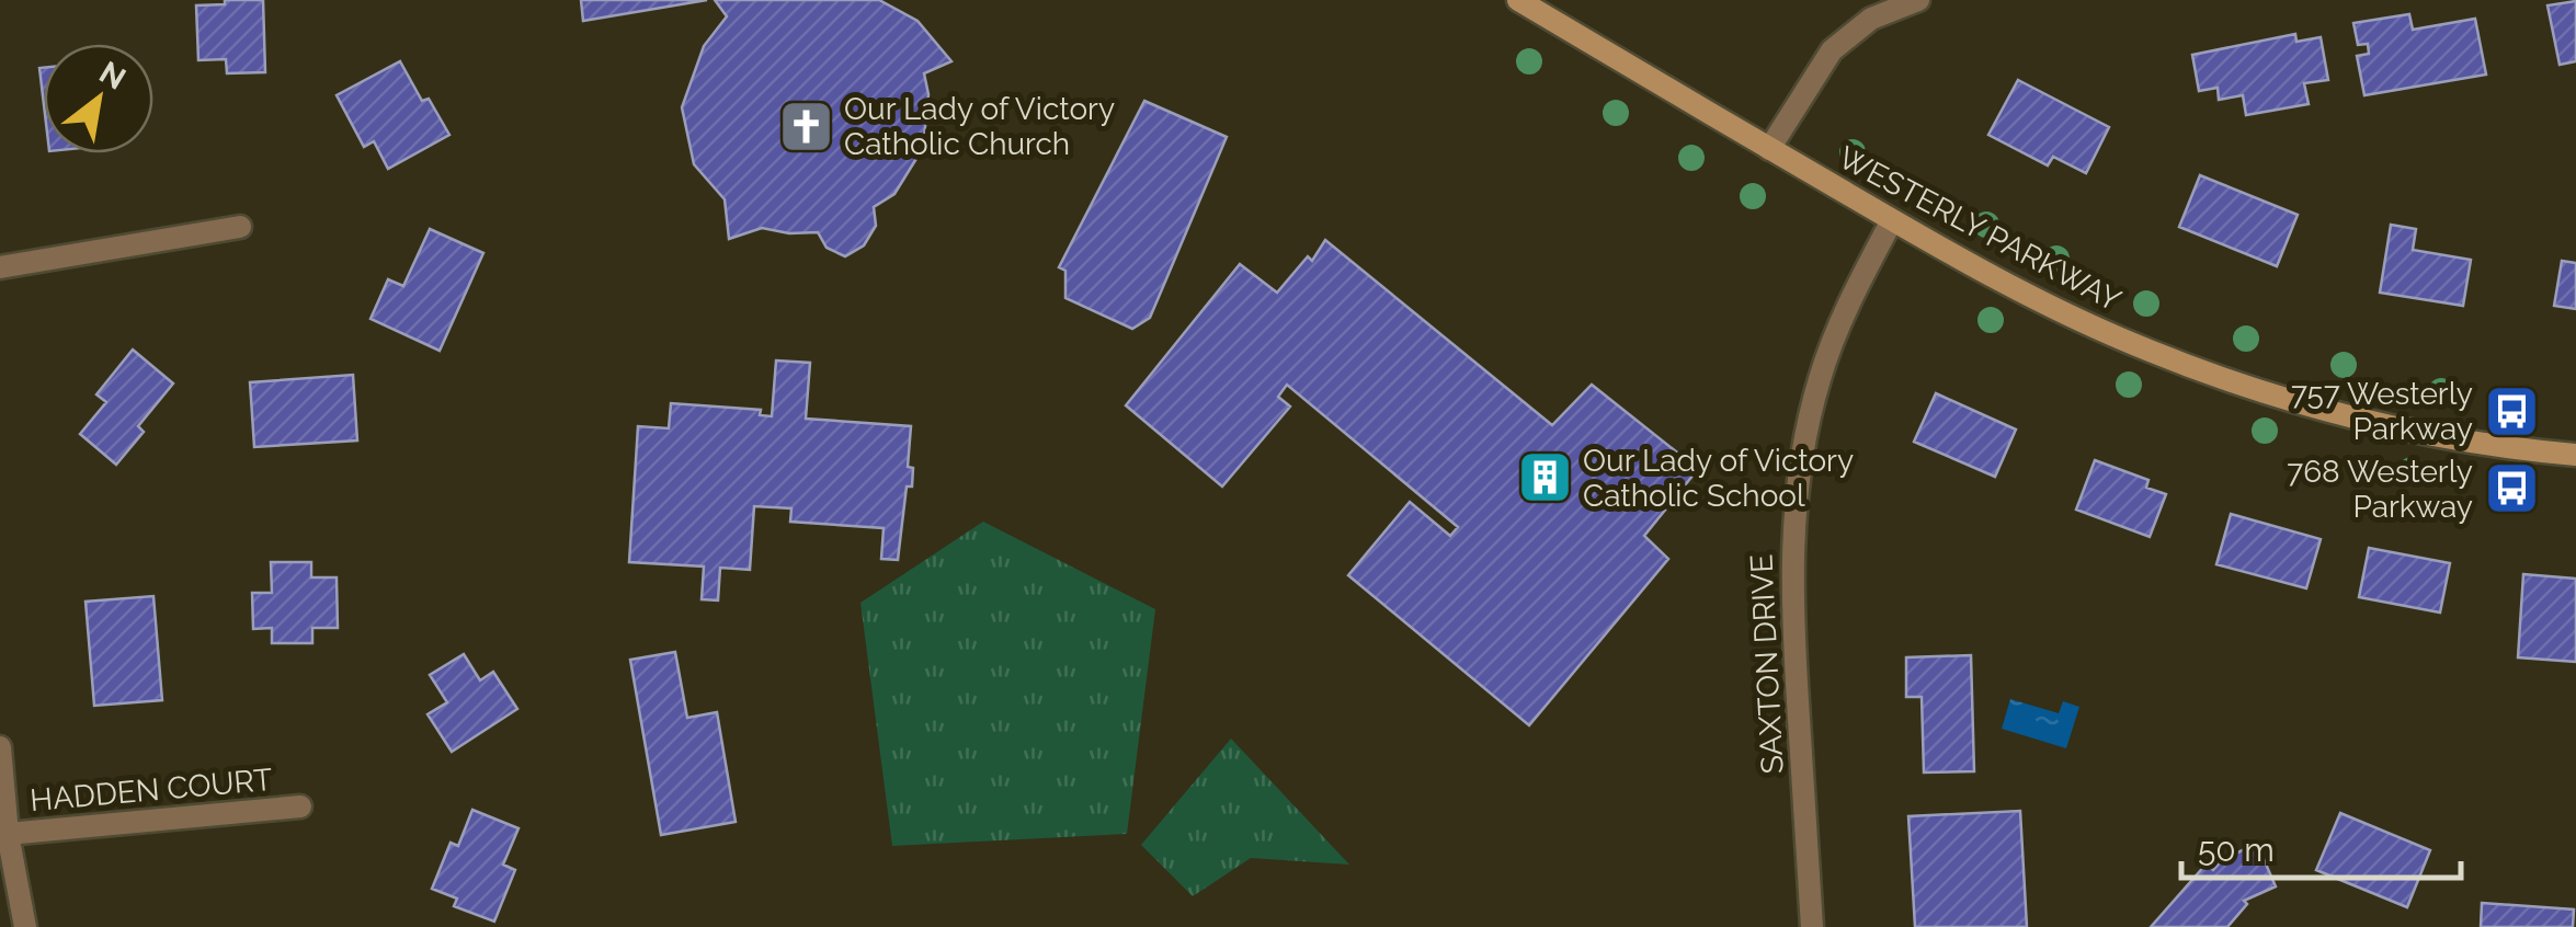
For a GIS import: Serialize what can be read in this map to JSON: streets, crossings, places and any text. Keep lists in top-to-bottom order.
{
  "streets": {
    "main road": ["WESTERLY PARKWAY"],
    "street": ["SAXTON DRIVE", "HADDEN COURT"]
  },
  "crossings": [
    ["WESTERLY PARKWAY", "SAXTON DRIVE"]
  ],
  "places": {
    "church": ["Our Lady of Victory Catholic Church"],
    "bus stop": ["757 Westerly Parkway", "768 Westerly Parkway"],
    "building": ["Our Lady of Victory Catholic School"]
  },
  "scale_bar": "50 m",
  "north": "top right"
}
